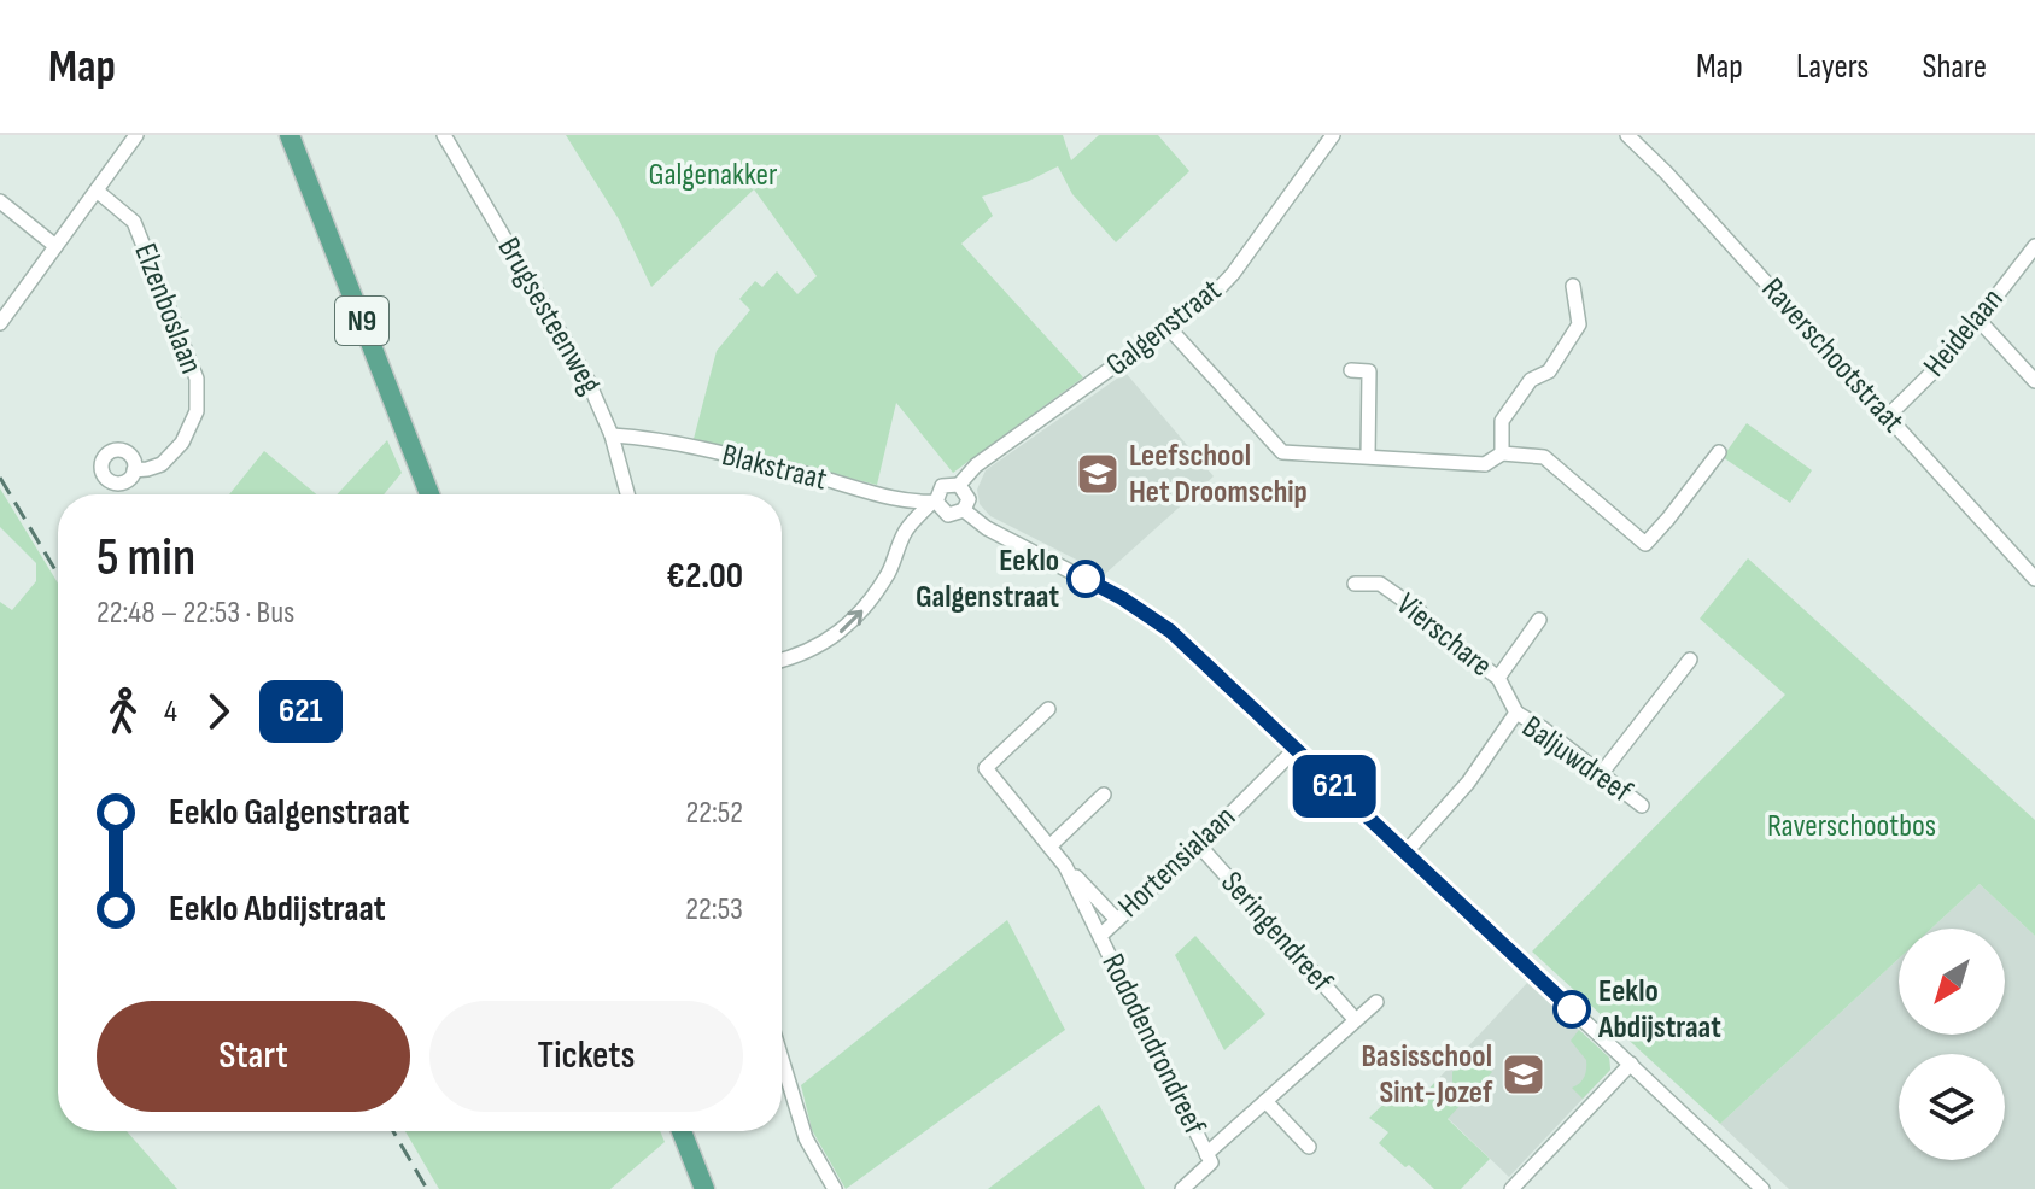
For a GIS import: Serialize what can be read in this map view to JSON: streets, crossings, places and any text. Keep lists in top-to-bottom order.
{
  "streets": {
    "main road": ["N9"],
    "street": [
      "Elzenboslaan",
      "Brugsesteenweg",
      "Galgenstraat",
      "Heidelaan",
      "Raverschootstraat",
      "Blakstraat",
      "Vierschare",
      "Baljuwdreef",
      "Hortensialaan",
      "Seringendreef",
      "Rododendrondreef"
    ]
  },
  "crossings": [
    ["Brugsesteenweg", "Blakstraat"],
    ["Galgenstraat", "Blakstraat"],
    ["Heidelaan", "Raverschootstraat"],
    ["Vierschare", "Baljuwdreef"],
    ["Hortensialaan", "Seringendreef"],
    ["Hortensialaan", "Rododendrondreef"]
  ],
  "parks": ["Galgenakker", "Raverschootbos"],
  "places": {
    "school or university": ["Leefschool Het Droomschip", "Basisschool Sint-Jozef"],
    "other": ["Eeklo Galgenstraat", "Eeklo Abdijstraat"]
  },
  "lines": ["bus line 621"],
  "north": "bottom left",
  "page": {
    "header": "Map",
    "nav": ["Map", "Layers", "Share"],
    "on_map": "621",
    "heading": ["5 min", "22:48 – 22:53 · Bus", "€2.00"],
    "legs": ["4", "621"],
    "list": [
      {
        "name": "Eeklo Galgenstraat",
        "value": "22:52"
      },
      {
        "name": "Eeklo Abdijstraat",
        "value": "22:53"
      }
    ],
    "buttons": ["Start", "Tickets"]
  }
}
